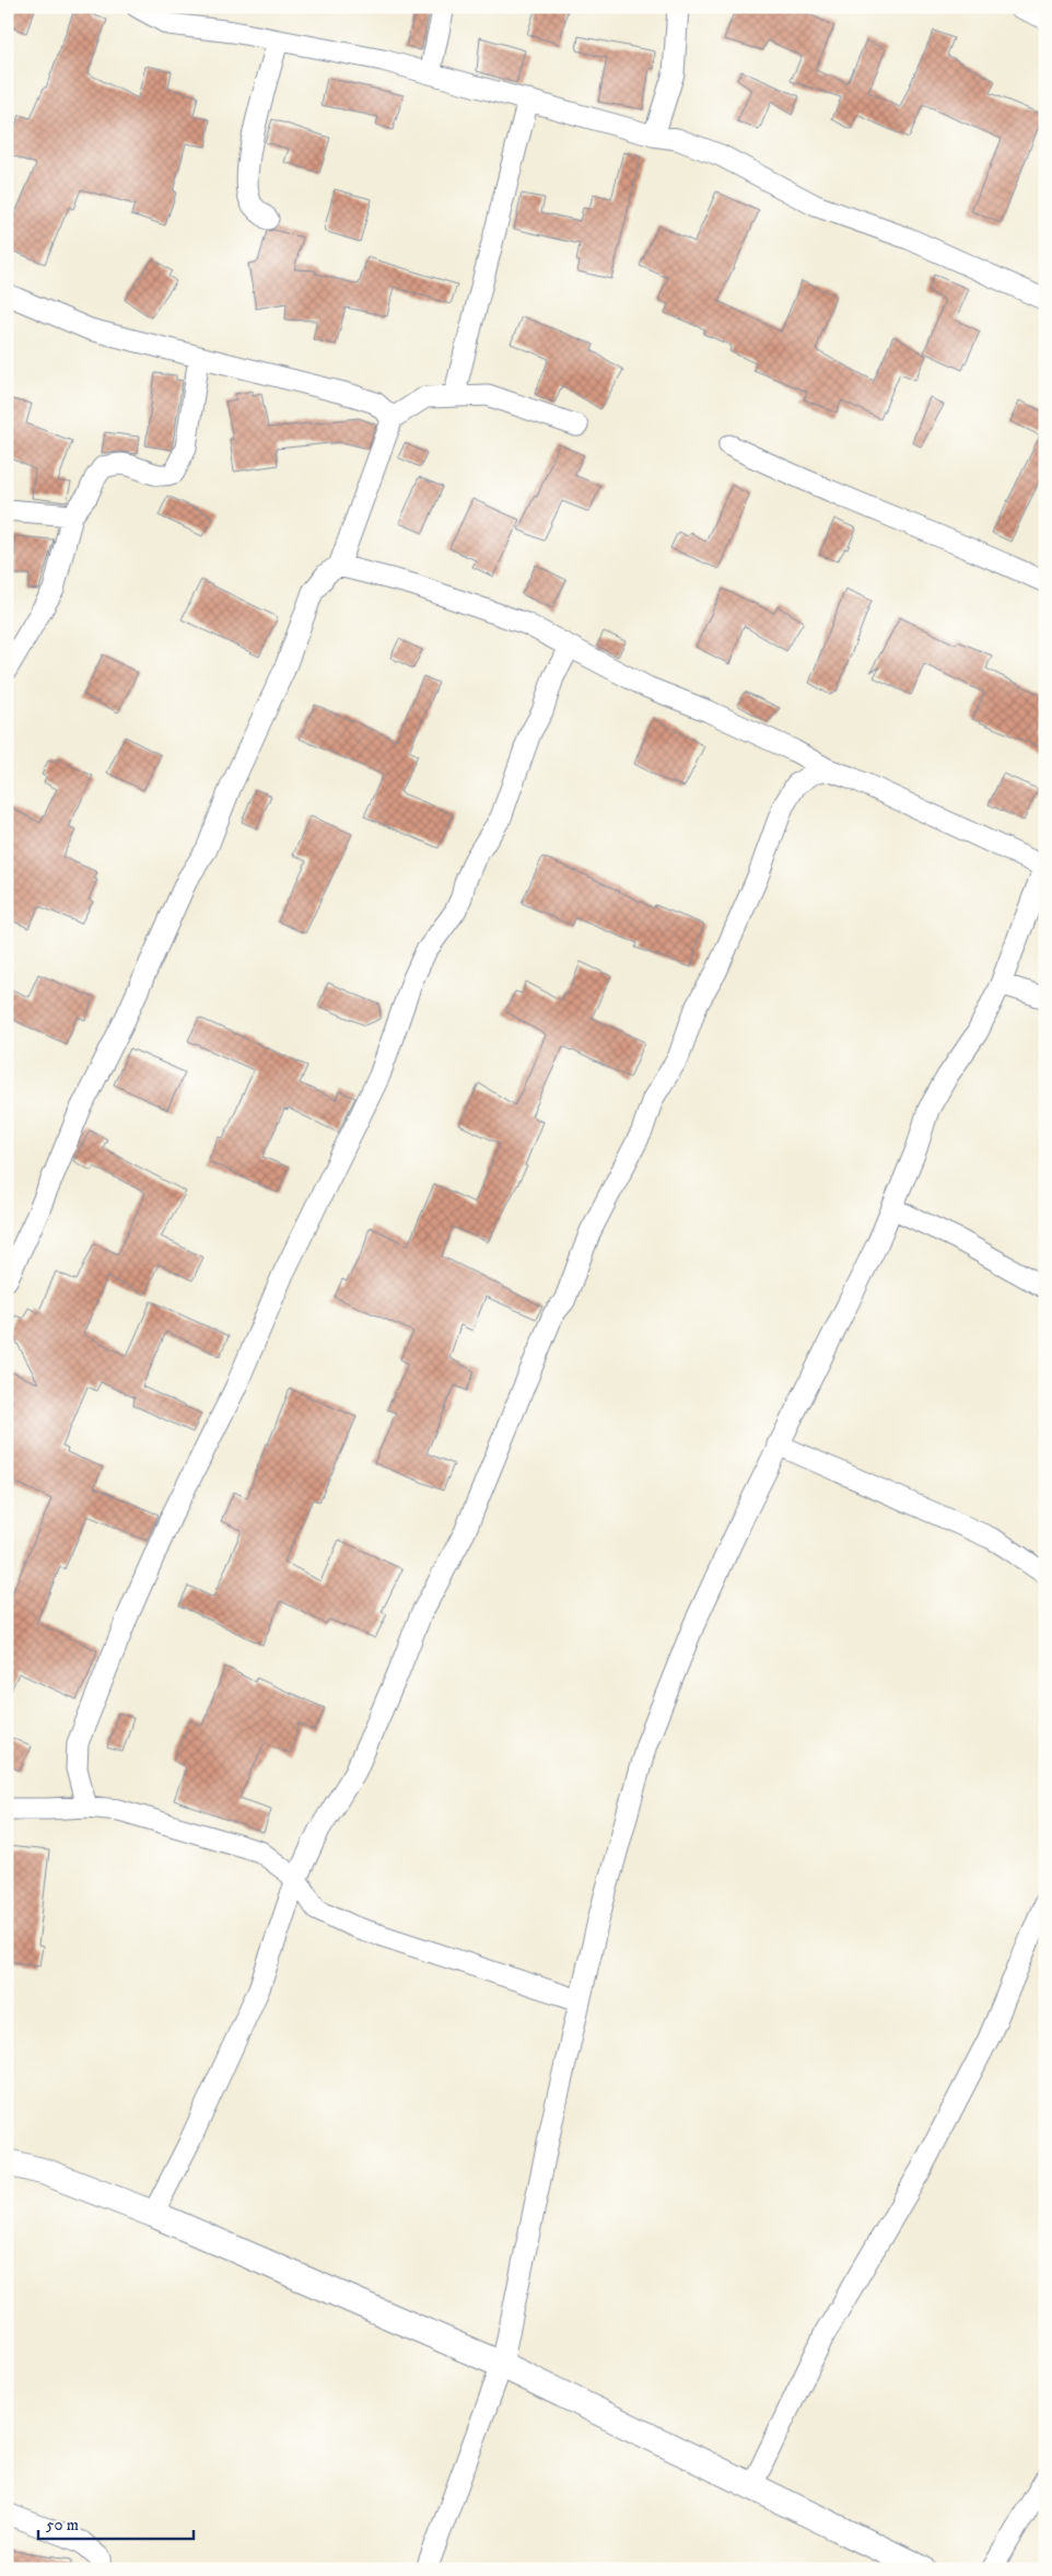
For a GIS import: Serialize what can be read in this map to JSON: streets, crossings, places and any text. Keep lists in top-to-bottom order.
{
  "scale_bar": "50 m"
}
